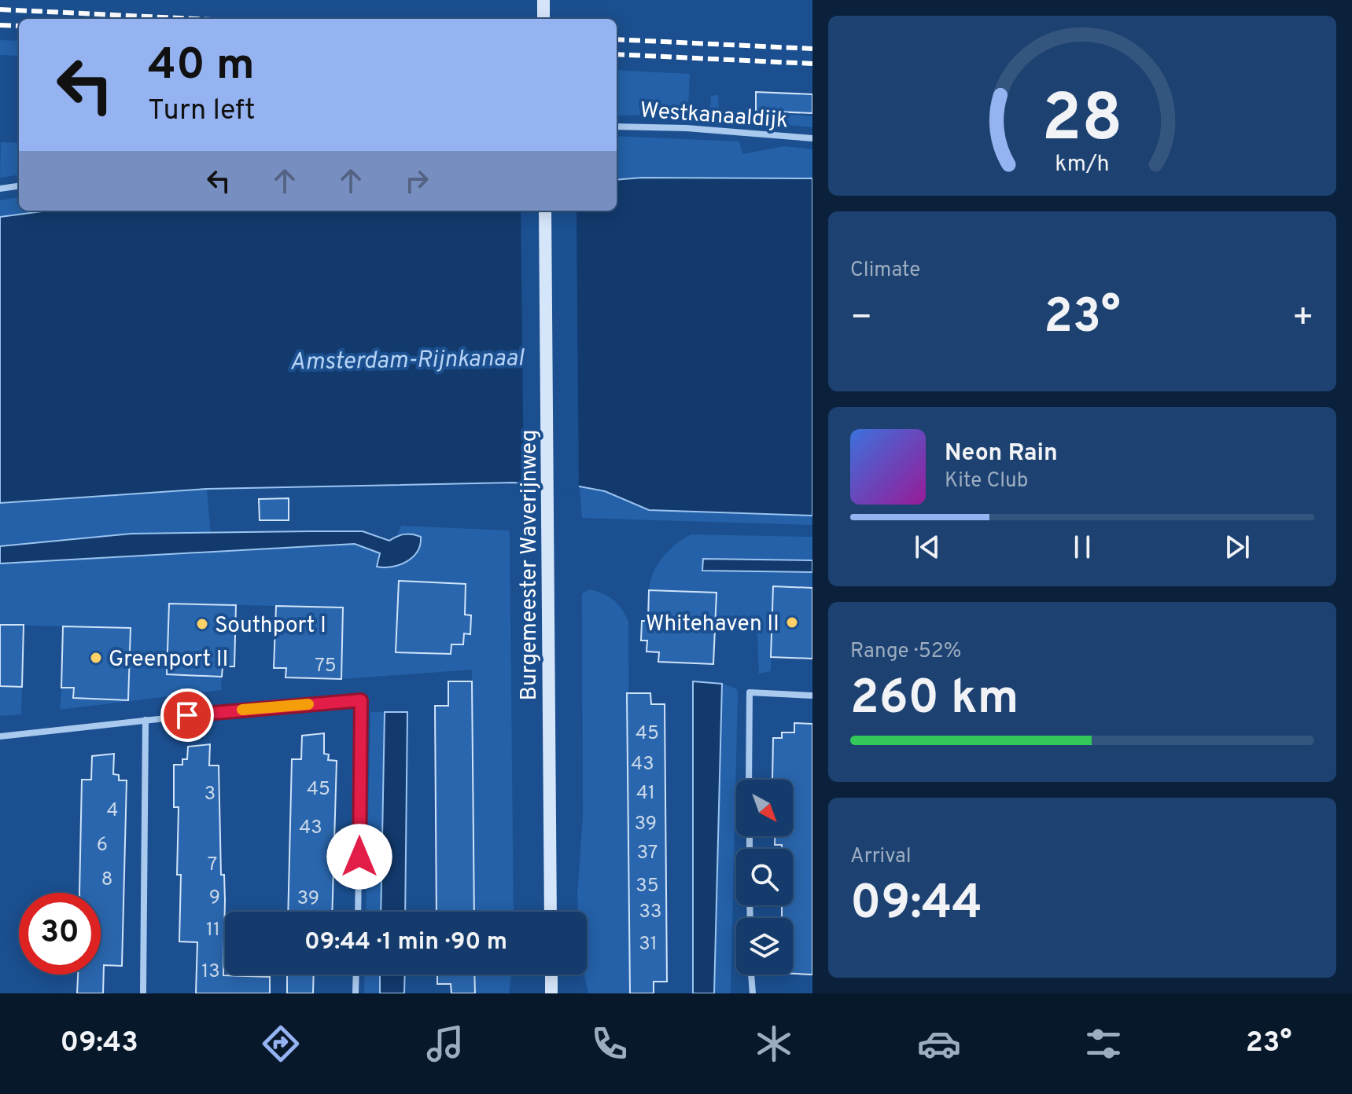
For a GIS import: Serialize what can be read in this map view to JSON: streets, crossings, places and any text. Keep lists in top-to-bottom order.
{
  "streets": {
    "main road": ["Burgemeester Waverijnweg"],
    "street": ["Westkanaaldijk"]
  },
  "water": ["Amsterdam-Rijnkanaal"],
  "places": ["Whitehaven II", "Southport I", "Greenport II"],
  "house_numbers": [
    "75",
    "45",
    "43",
    "45",
    "41",
    "3",
    "4",
    "39",
    "43",
    "6",
    "37",
    "7",
    "8",
    "35",
    "9",
    "39",
    "33",
    "11",
    "31",
    "13"
  ],
  "north": "bottom right",
  "page": {
    "turn": ["40 m", "Turn left"],
    "tile": [
      "Climate",
      ["Range · 52%", "260 km"],
      ["Arrival", "09:44"]
    ],
    "heat": ["−", "23°", "+"],
    "song": ["Neon Rain", "Kite Club"],
    "limit": "30",
    "trip": "09:44 · 1 min · 90 m",
    "tabs": ["09:43", "23°"],
    "gauge": ["28", "km/h"]
  }
}
